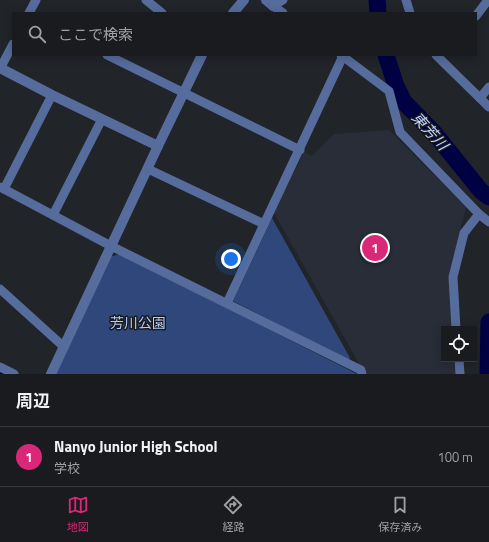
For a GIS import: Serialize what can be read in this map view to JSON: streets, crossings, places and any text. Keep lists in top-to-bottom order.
{
  "water": ["東芳川"],
  "parks": ["芳川公園"],
  "page": {
    "search": "ここで検索",
    "pins": "1",
    "heading": "周辺",
    "list": [
      {
        "mark": "1",
        "name": "Nanyo Junior High School",
        "note": "学校",
        "value": "100 m"
      }
    ],
    "nav": ["地図", "経路", "保存済み"]
  }
}
